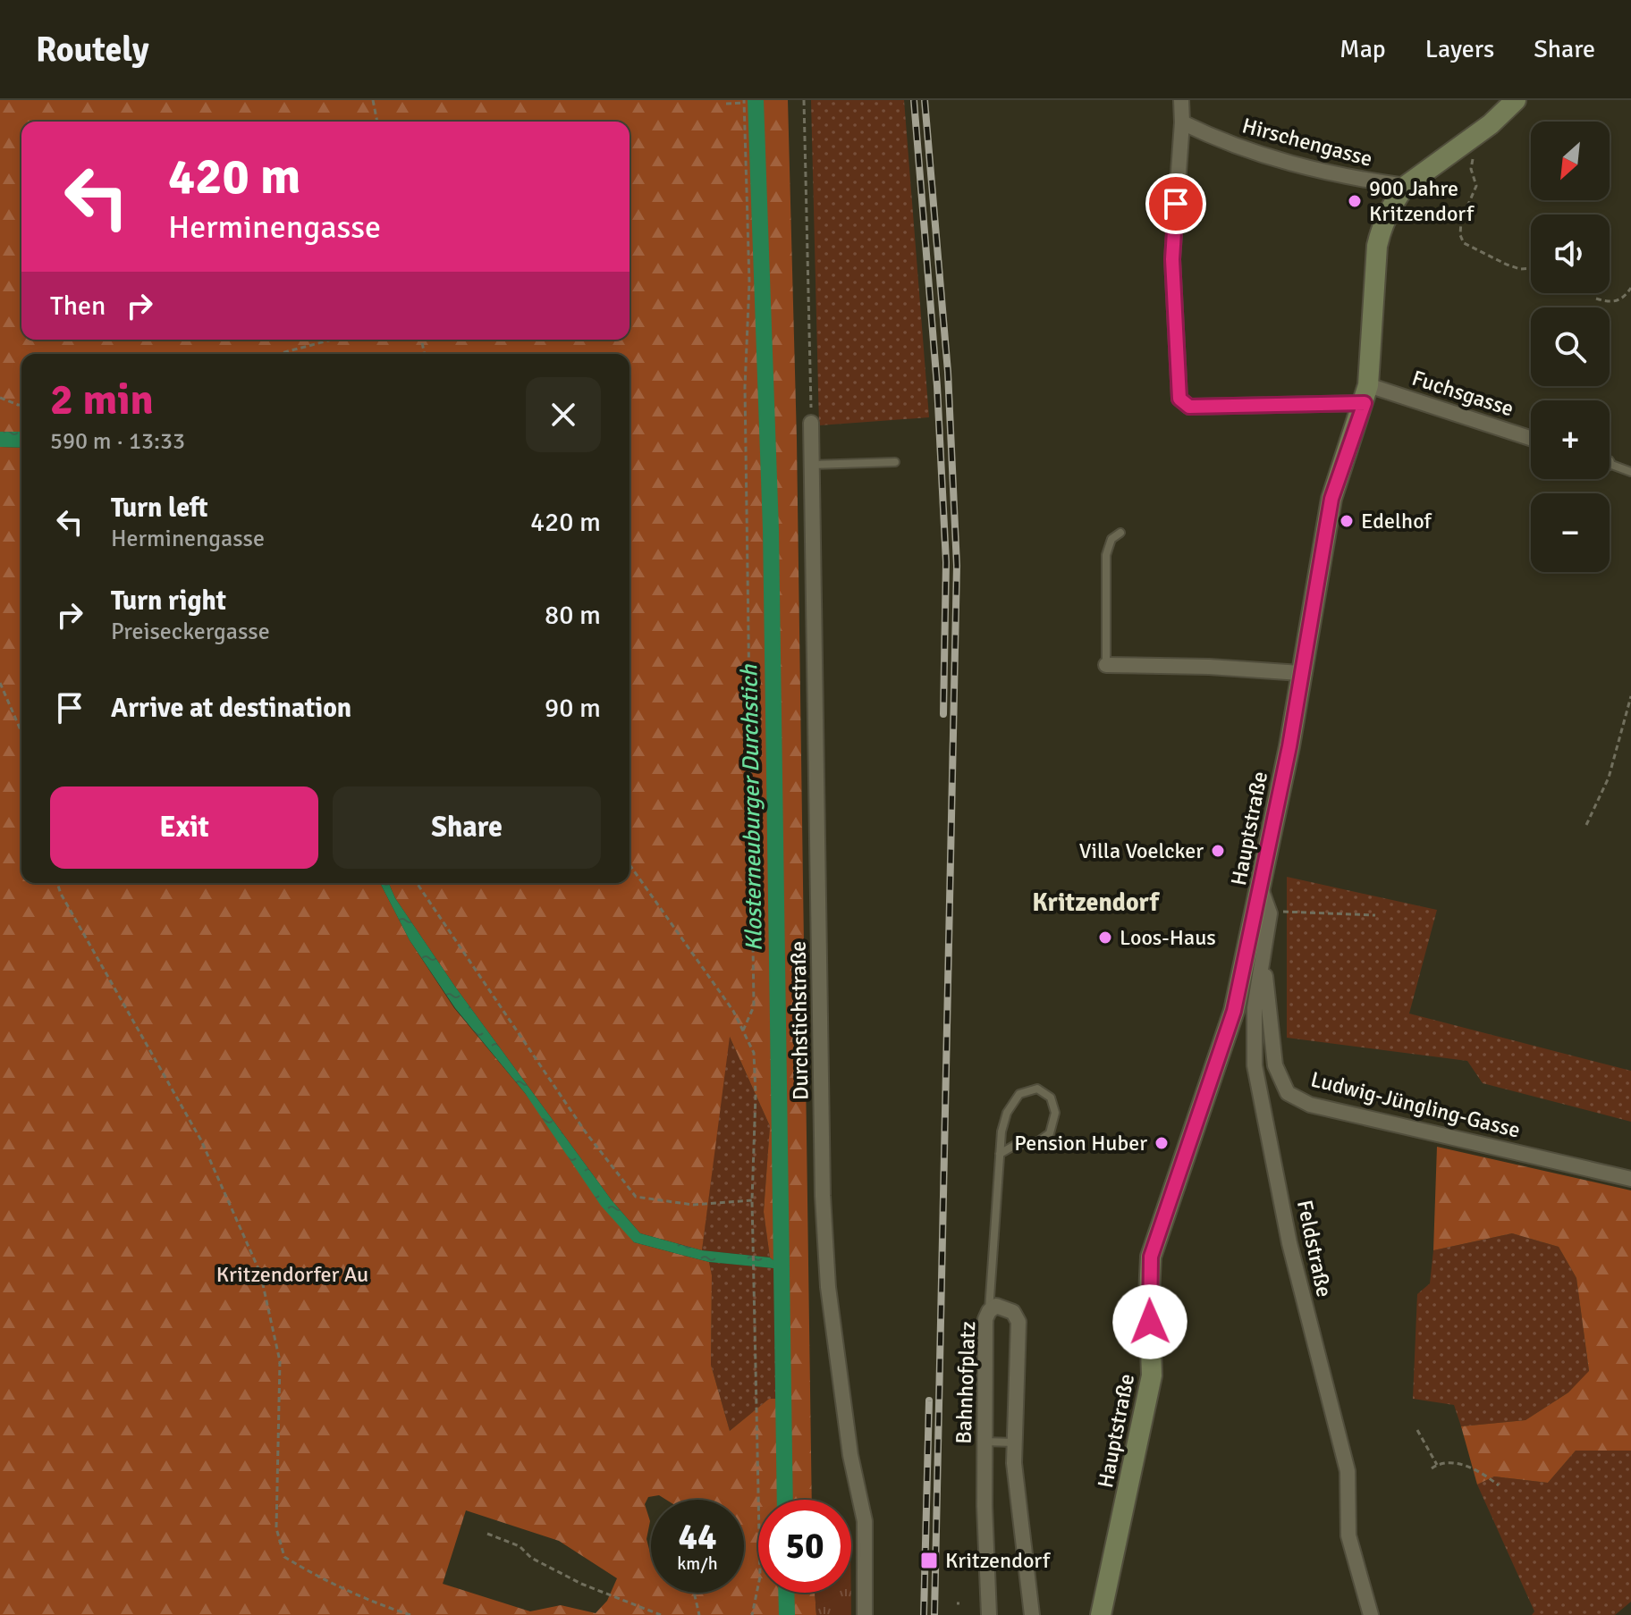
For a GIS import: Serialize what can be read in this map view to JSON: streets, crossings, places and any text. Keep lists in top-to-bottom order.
{
  "streets": {
    "main road": ["Hauptstraße"],
    "street": [
      "Hirschengasse",
      "Fuchsgasse",
      "Durchstichstraße",
      "Ludwig-Jüngling-Gasse",
      "Feldstraße",
      "Bahnhofplatz"
    ]
  },
  "crossings": [
    ["Hirschengasse", "Fuchsgasse"],
    ["Hirschengasse", "Hauptstraße"],
    ["Fuchsgasse", "Hauptstraße"],
    ["Hauptstraße", "Feldstraße"],
    ["Ludwig-Jüngling-Gasse", "Feldstraße"]
  ],
  "districts": ["Kritzendorf"],
  "water": ["Klosterneuburger Durchstich"],
  "parks": ["Kritzendorfer Au"],
  "places": {
    "other": [
      "900 Jahre Kritzendorf",
      "Edelhof",
      "Villa Voelcker",
      "Loos-Haus",
      "Pension Huber"
    ],
    "transit": ["Kritzendorf"]
  },
  "north": "bottom left",
  "page": {
    "header": "Routely",
    "nav": ["Map", "Layers", "Share"],
    "map_buttons": ["+", "−"],
    "turn": ["420 m", "Herminengasse"],
    "then": "Then",
    "heading": ["2 min", "590 m · 13:33"],
    "list": [
      {
        "name": "Turn left",
        "note": "Herminengasse",
        "value": "420 m"
      },
      {
        "name": "Turn right",
        "note": "Preiseckergasse",
        "value": "80 m"
      },
      {
        "name": "Arrive at destination",
        "value": "90 m"
      }
    ],
    "buttons": ["Exit", "Share"],
    "speed": "44 km/h",
    "limit": "50"
  }
}
